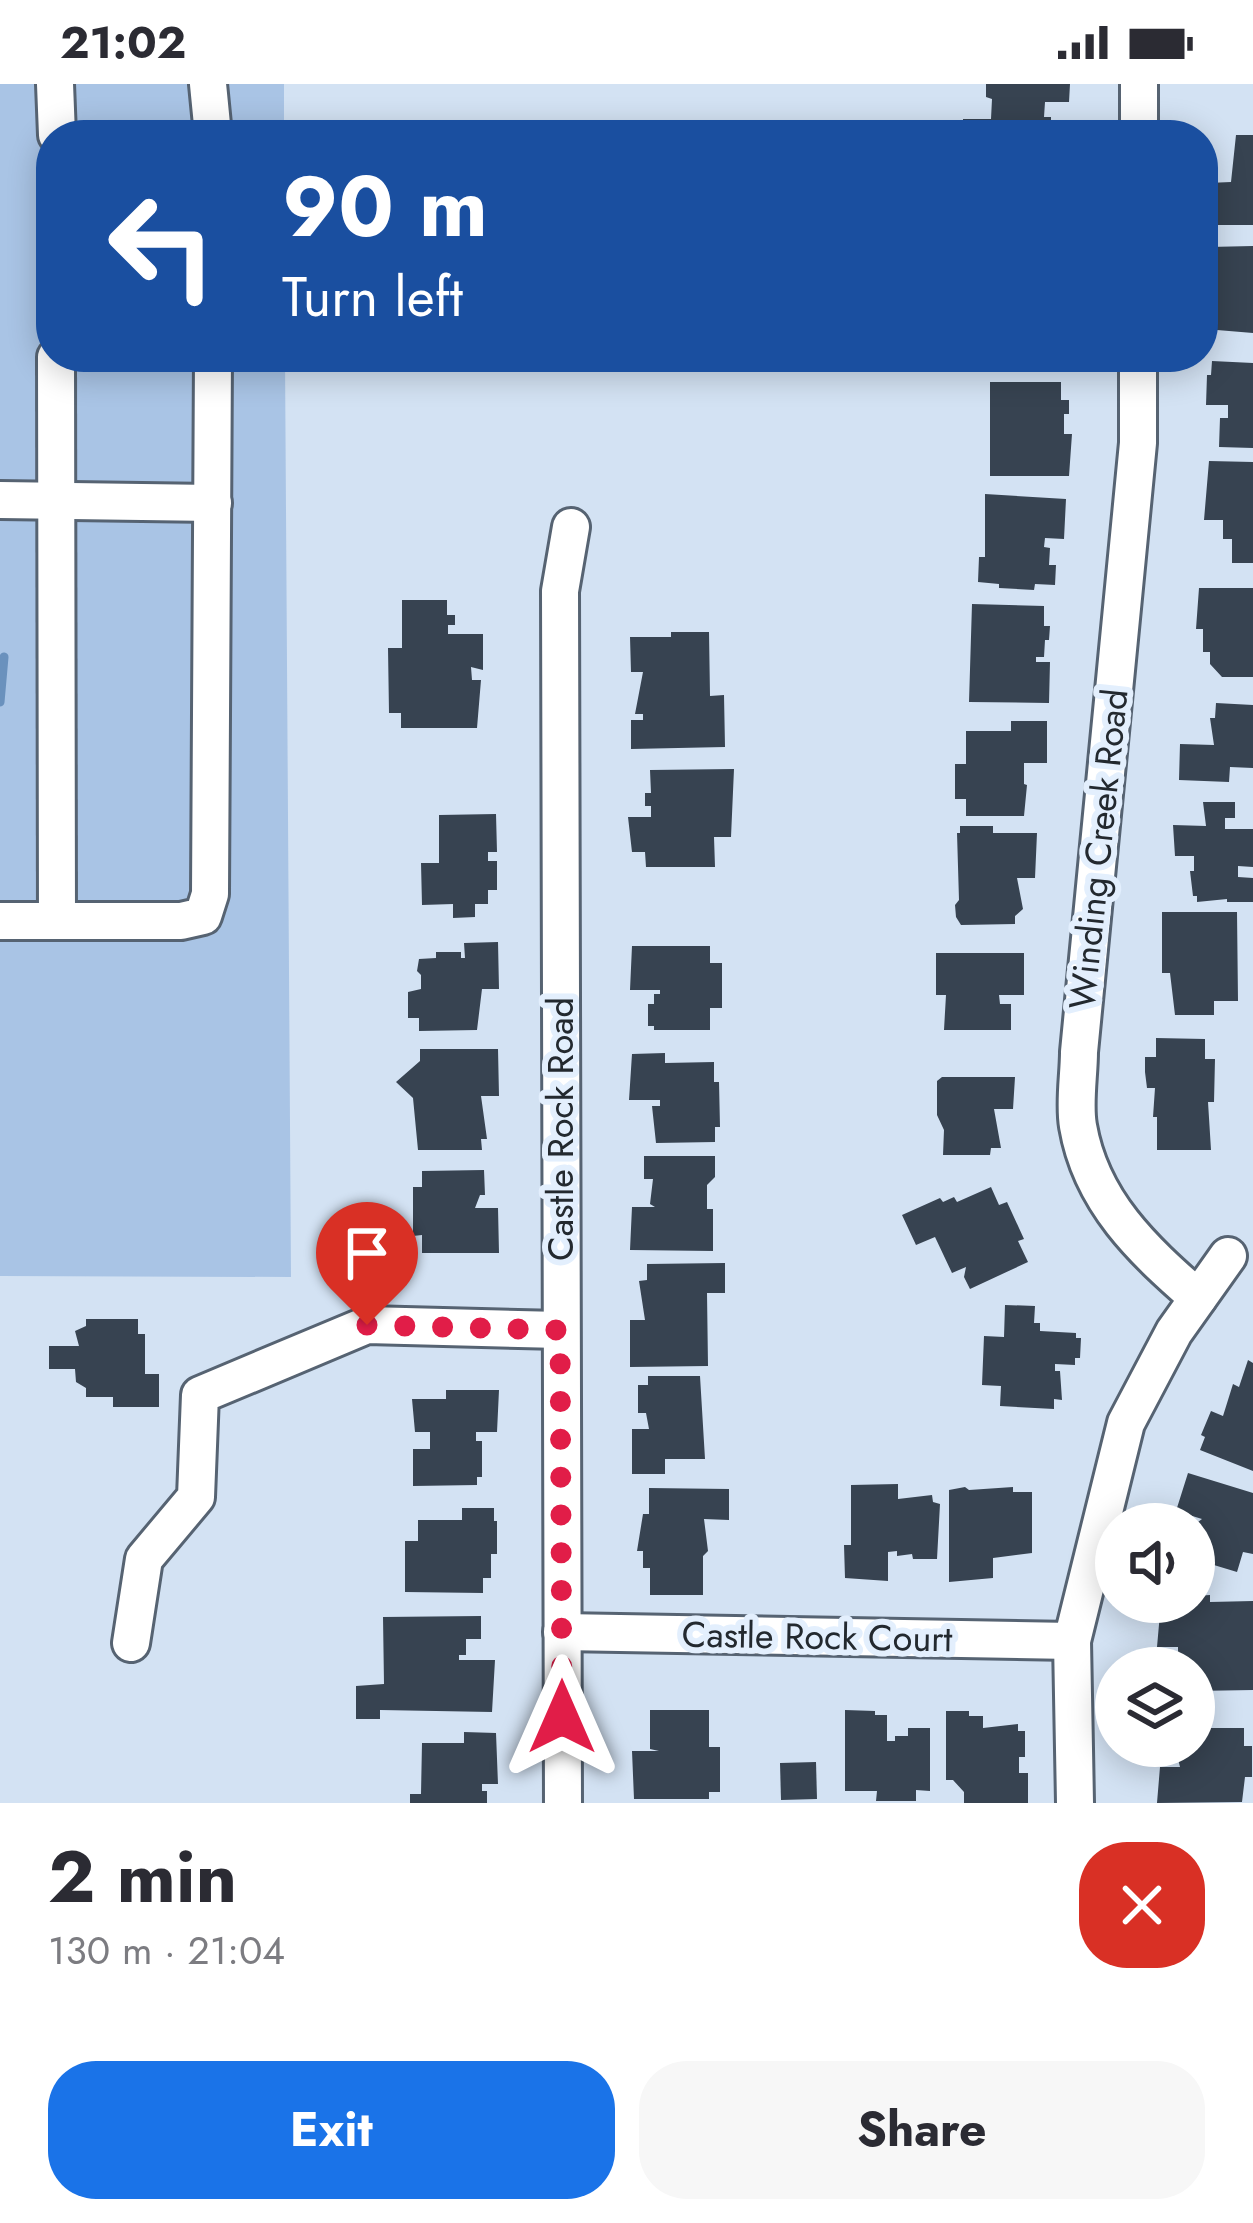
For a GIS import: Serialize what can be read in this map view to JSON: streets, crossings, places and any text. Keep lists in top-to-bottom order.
{
  "streets": {
    "street": ["Winding Creek Road", "Castle Rock Road", "Castle Rock Court"]
  },
  "crossings": [
    ["Castle Rock Road", "Castle Rock Court"]
  ],
  "page": {
    "status": "21:02",
    "turn": ["90 m", "Turn left"],
    "heading": ["2 min", "130 m · 21:04"],
    "buttons": ["Exit", "Share"]
  }
}
